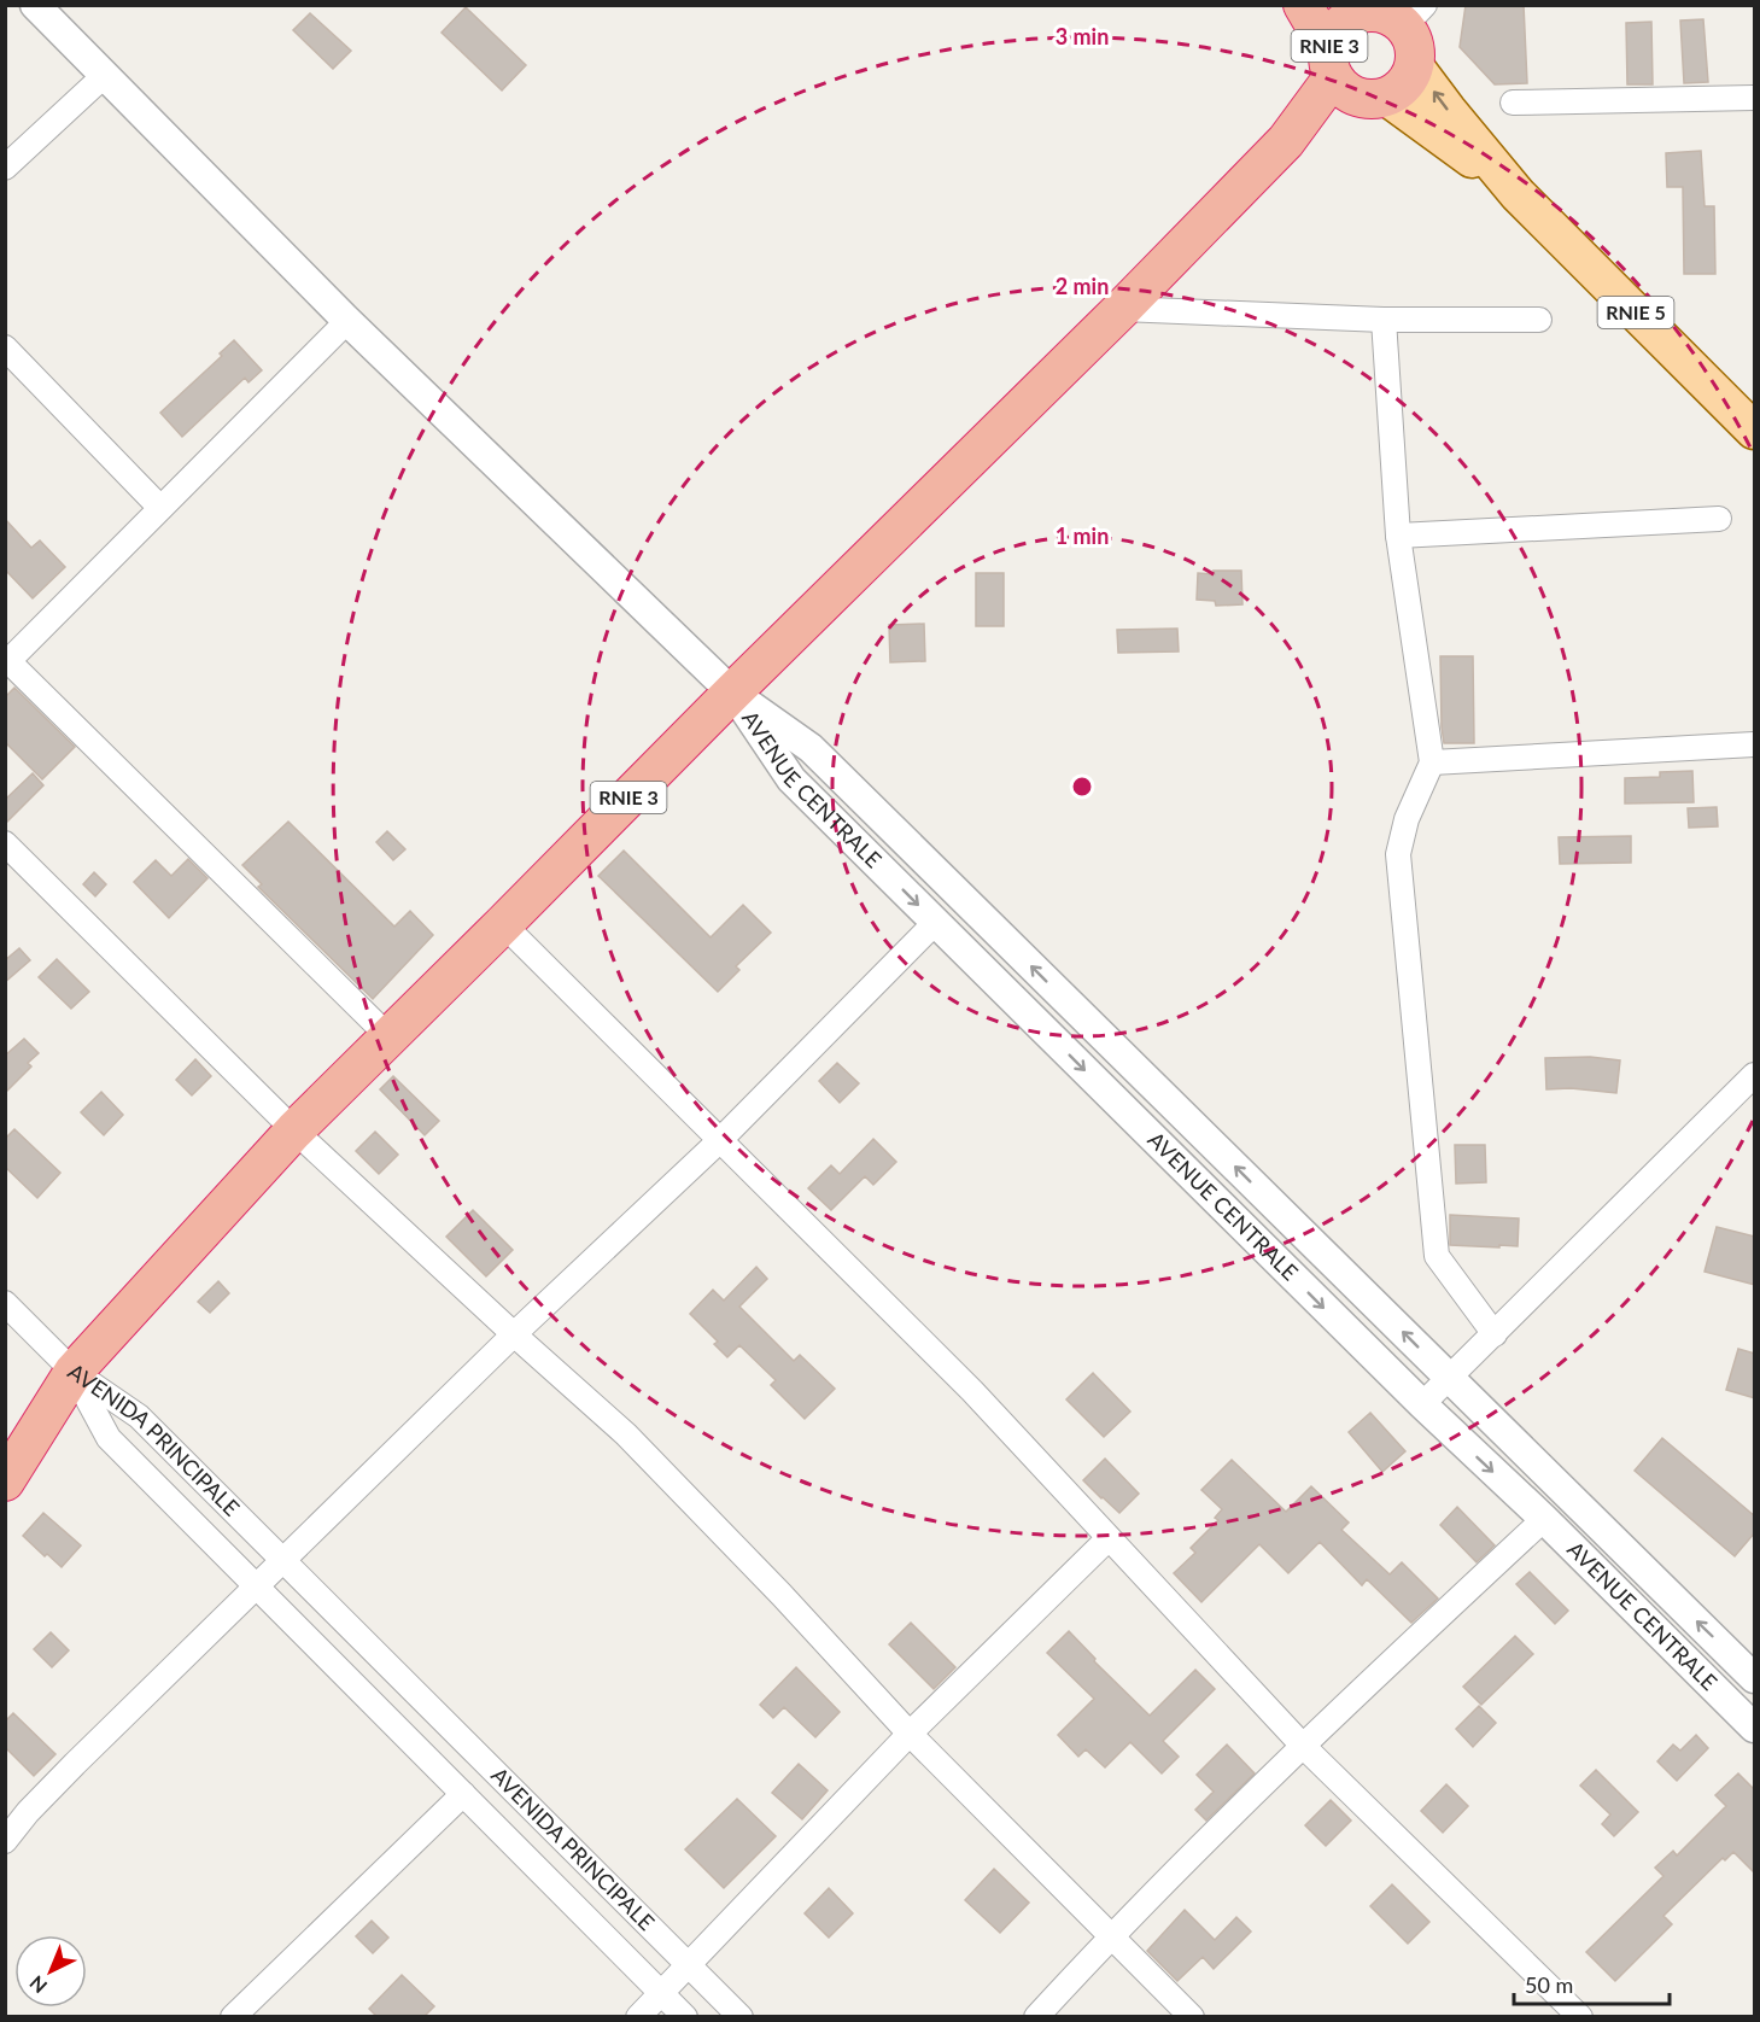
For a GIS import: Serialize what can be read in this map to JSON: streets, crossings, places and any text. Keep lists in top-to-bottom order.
{
  "streets": {
    "highway": ["RNIE 3"],
    "main road": ["RNIE 5"],
    "street": ["AVENUE CENTRALE", "AVENIDA PRINCIPALE"]
  },
  "crossings": [
    ["RNIE 3", "RNIE 5"],
    ["RNIE 3", "AVENUE CENTRALE"],
    ["RNIE 3", "AVENIDA PRINCIPALE"]
  ],
  "scale_bar": "50 m",
  "north": "bottom left",
  "rings": ["3 min", "2 min", "1 min"]
}
